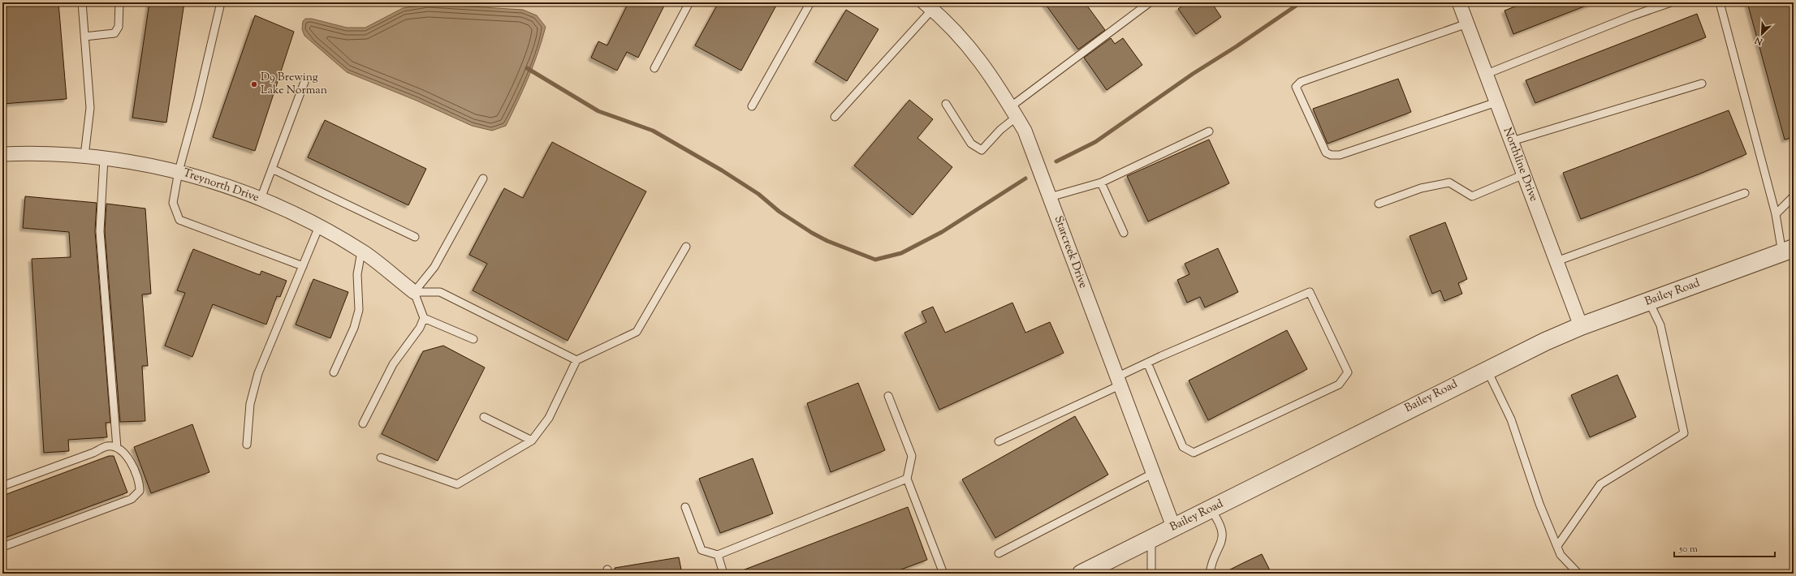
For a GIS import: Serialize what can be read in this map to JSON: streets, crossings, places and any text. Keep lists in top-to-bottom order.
{
  "streets": {
    "street": [
      "Northline Drive",
      "Treynorth Drive",
      "Starcreek Drive",
      "Bailey Road"
    ]
  },
  "crossings": [
    ["Northline Drive", "Bailey Road"],
    ["Starcreek Drive", "Bailey Road"]
  ],
  "places": ["D9 Brewing Lake Norman"],
  "scale_bar": "50 m",
  "north": "bottom left"
}
